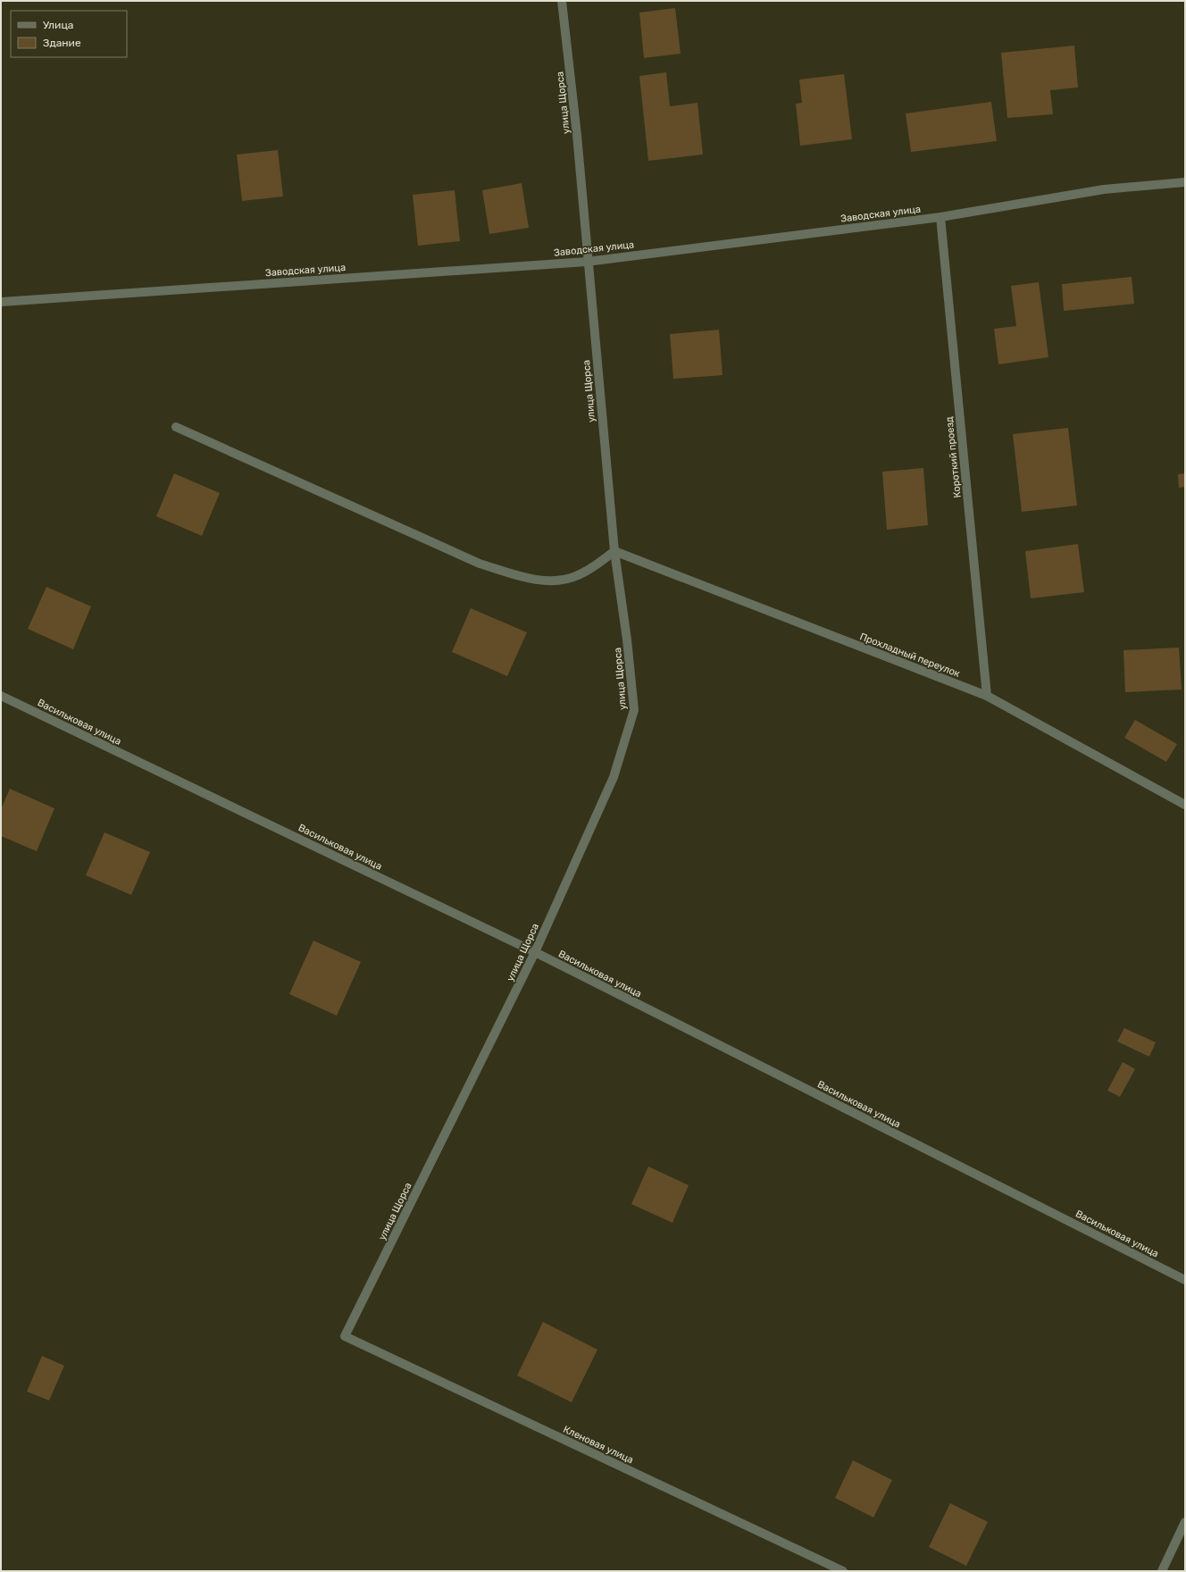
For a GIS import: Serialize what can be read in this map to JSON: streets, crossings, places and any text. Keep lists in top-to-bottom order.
{
  "streets": {
    "street": [
      "улица Щорса",
      "Заводская улица",
      "Короткий проезд",
      "Прохладный переулок",
      "Васильковая улица",
      "Кленовая улица"
    ]
  },
  "crossings": [
    ["улица Щорса", "Заводская улица"],
    ["улица Щорса", "Прохладный переулок"],
    ["улица Щорса", "Васильковая улица"],
    ["улица Щорса", "Кленовая улица"],
    ["Заводская улица", "Короткий проезд"],
    ["Короткий проезд", "Прохладный переулок"]
  ],
  "legend": ["Улица", "Здание"]
}
